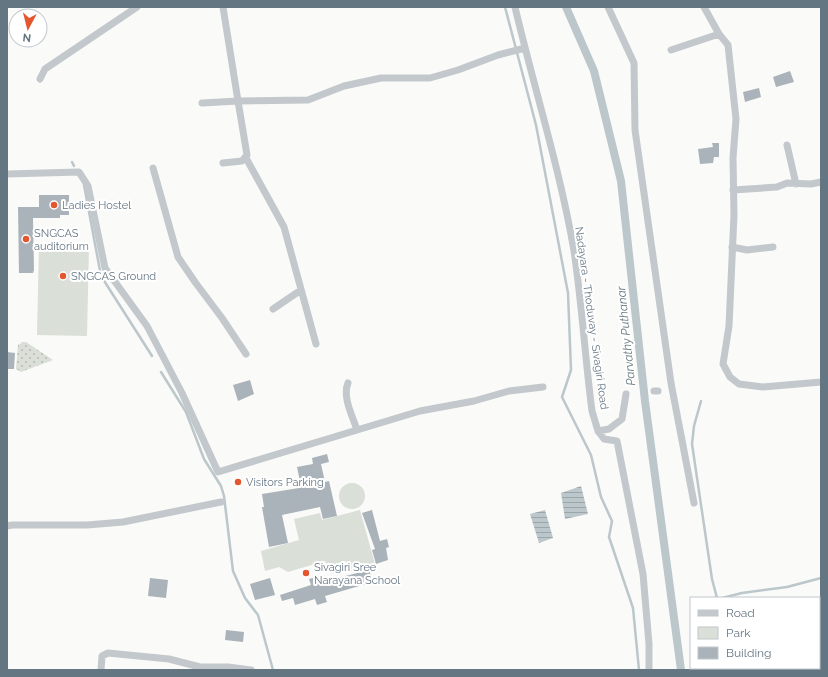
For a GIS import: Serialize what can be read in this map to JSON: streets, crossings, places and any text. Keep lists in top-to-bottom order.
{
  "streets": {
    "street": ["Nadayara - Thoduvay - Sivagiri Road"]
  },
  "water": ["Parvathy Puthanar"],
  "places": [
    "Ladies Hostel",
    "SNGCAS auditorium",
    "SNGCAS Ground",
    "Visitors Parking",
    "Sivagiri Sree Narayana School"
  ],
  "legend": ["Road", "Park", "Building"],
  "north": "bottom"
}
